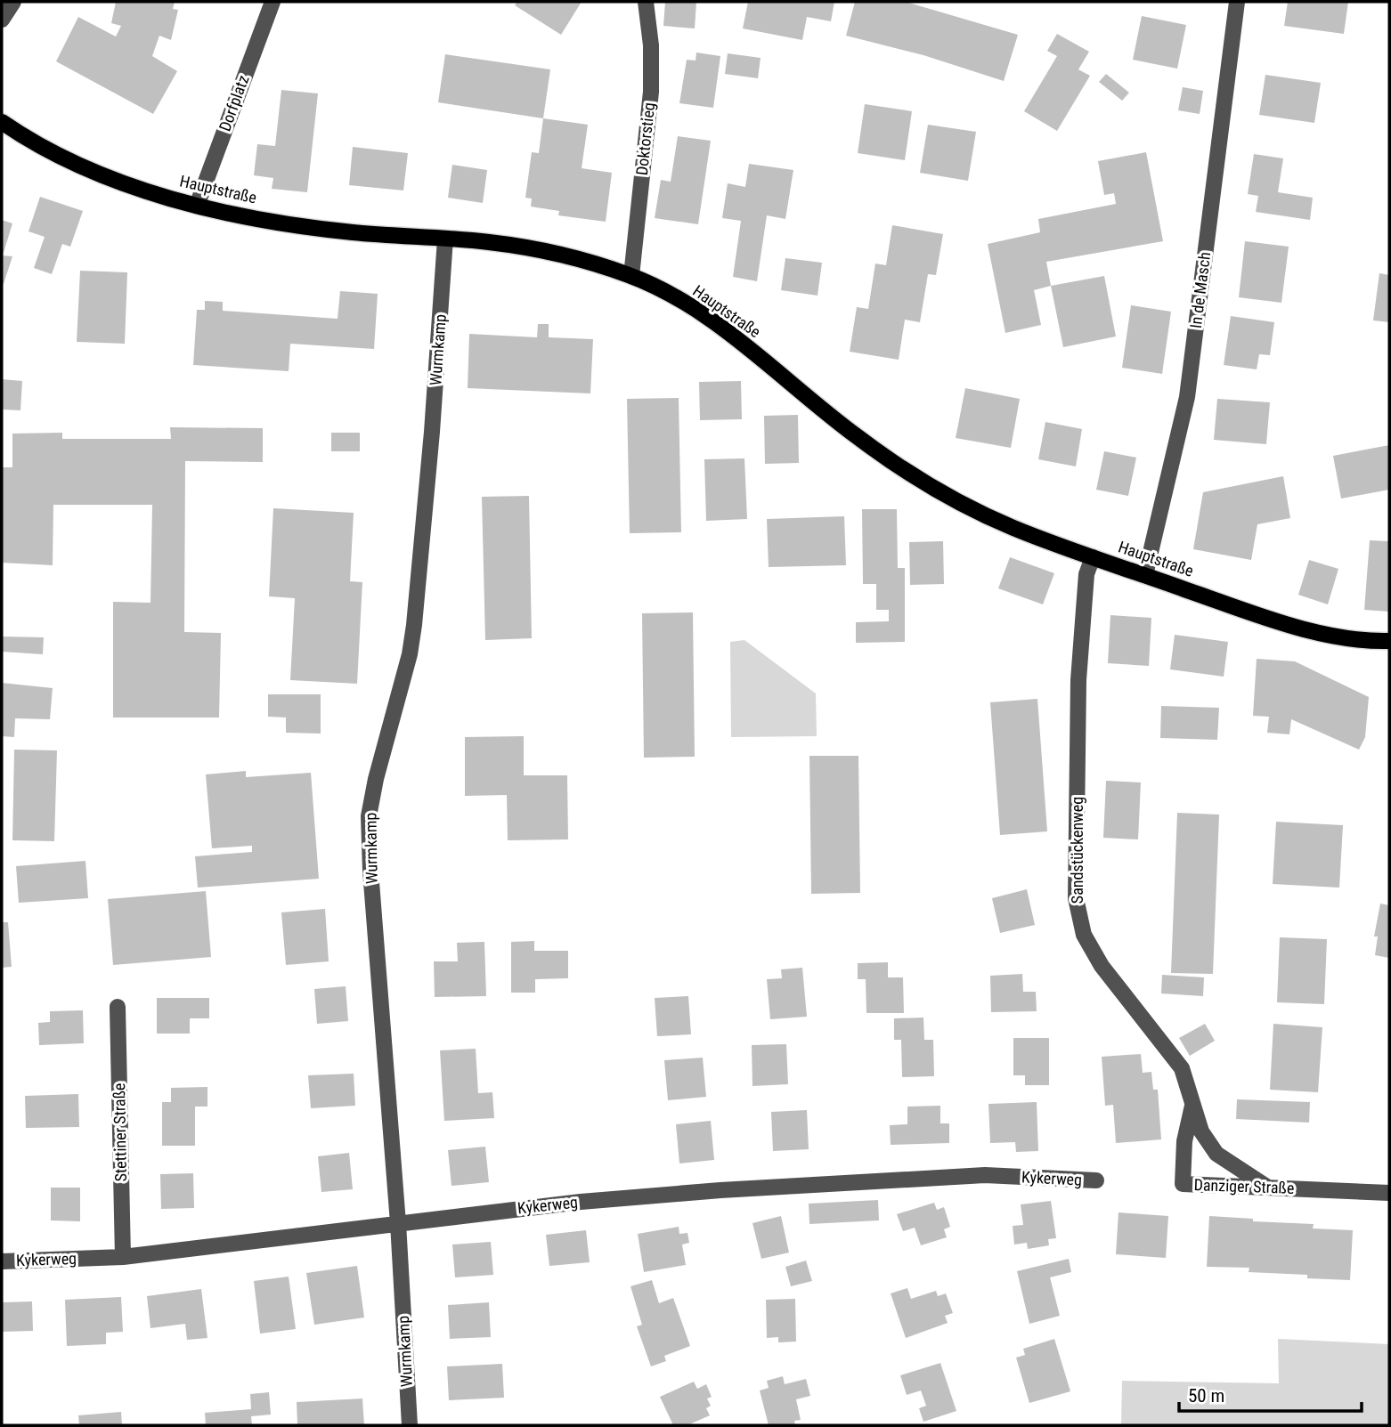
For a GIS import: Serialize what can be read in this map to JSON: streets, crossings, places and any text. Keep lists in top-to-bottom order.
{
  "streets": {
    "main road": ["Hauptstraße"],
    "street": [
      "Dorfplatz",
      "Doktorstieg",
      "In de Masch",
      "Wurmkamp",
      "Sandstückenweg",
      "Stettiner Straße",
      "Kykerweg",
      "Danziger Straße"
    ]
  },
  "crossings": [
    ["Dorfplatz", "Hauptstraße"],
    ["Doktorstieg", "Hauptstraße"],
    ["Hauptstraße", "In de Masch"],
    ["Hauptstraße", "Wurmkamp"],
    ["Hauptstraße", "Sandstückenweg"],
    ["Wurmkamp", "Kykerweg"],
    ["Sandstückenweg", "Danziger Straße"],
    ["Stettiner Straße", "Kykerweg"]
  ],
  "scale_bar": "50 m"
}
